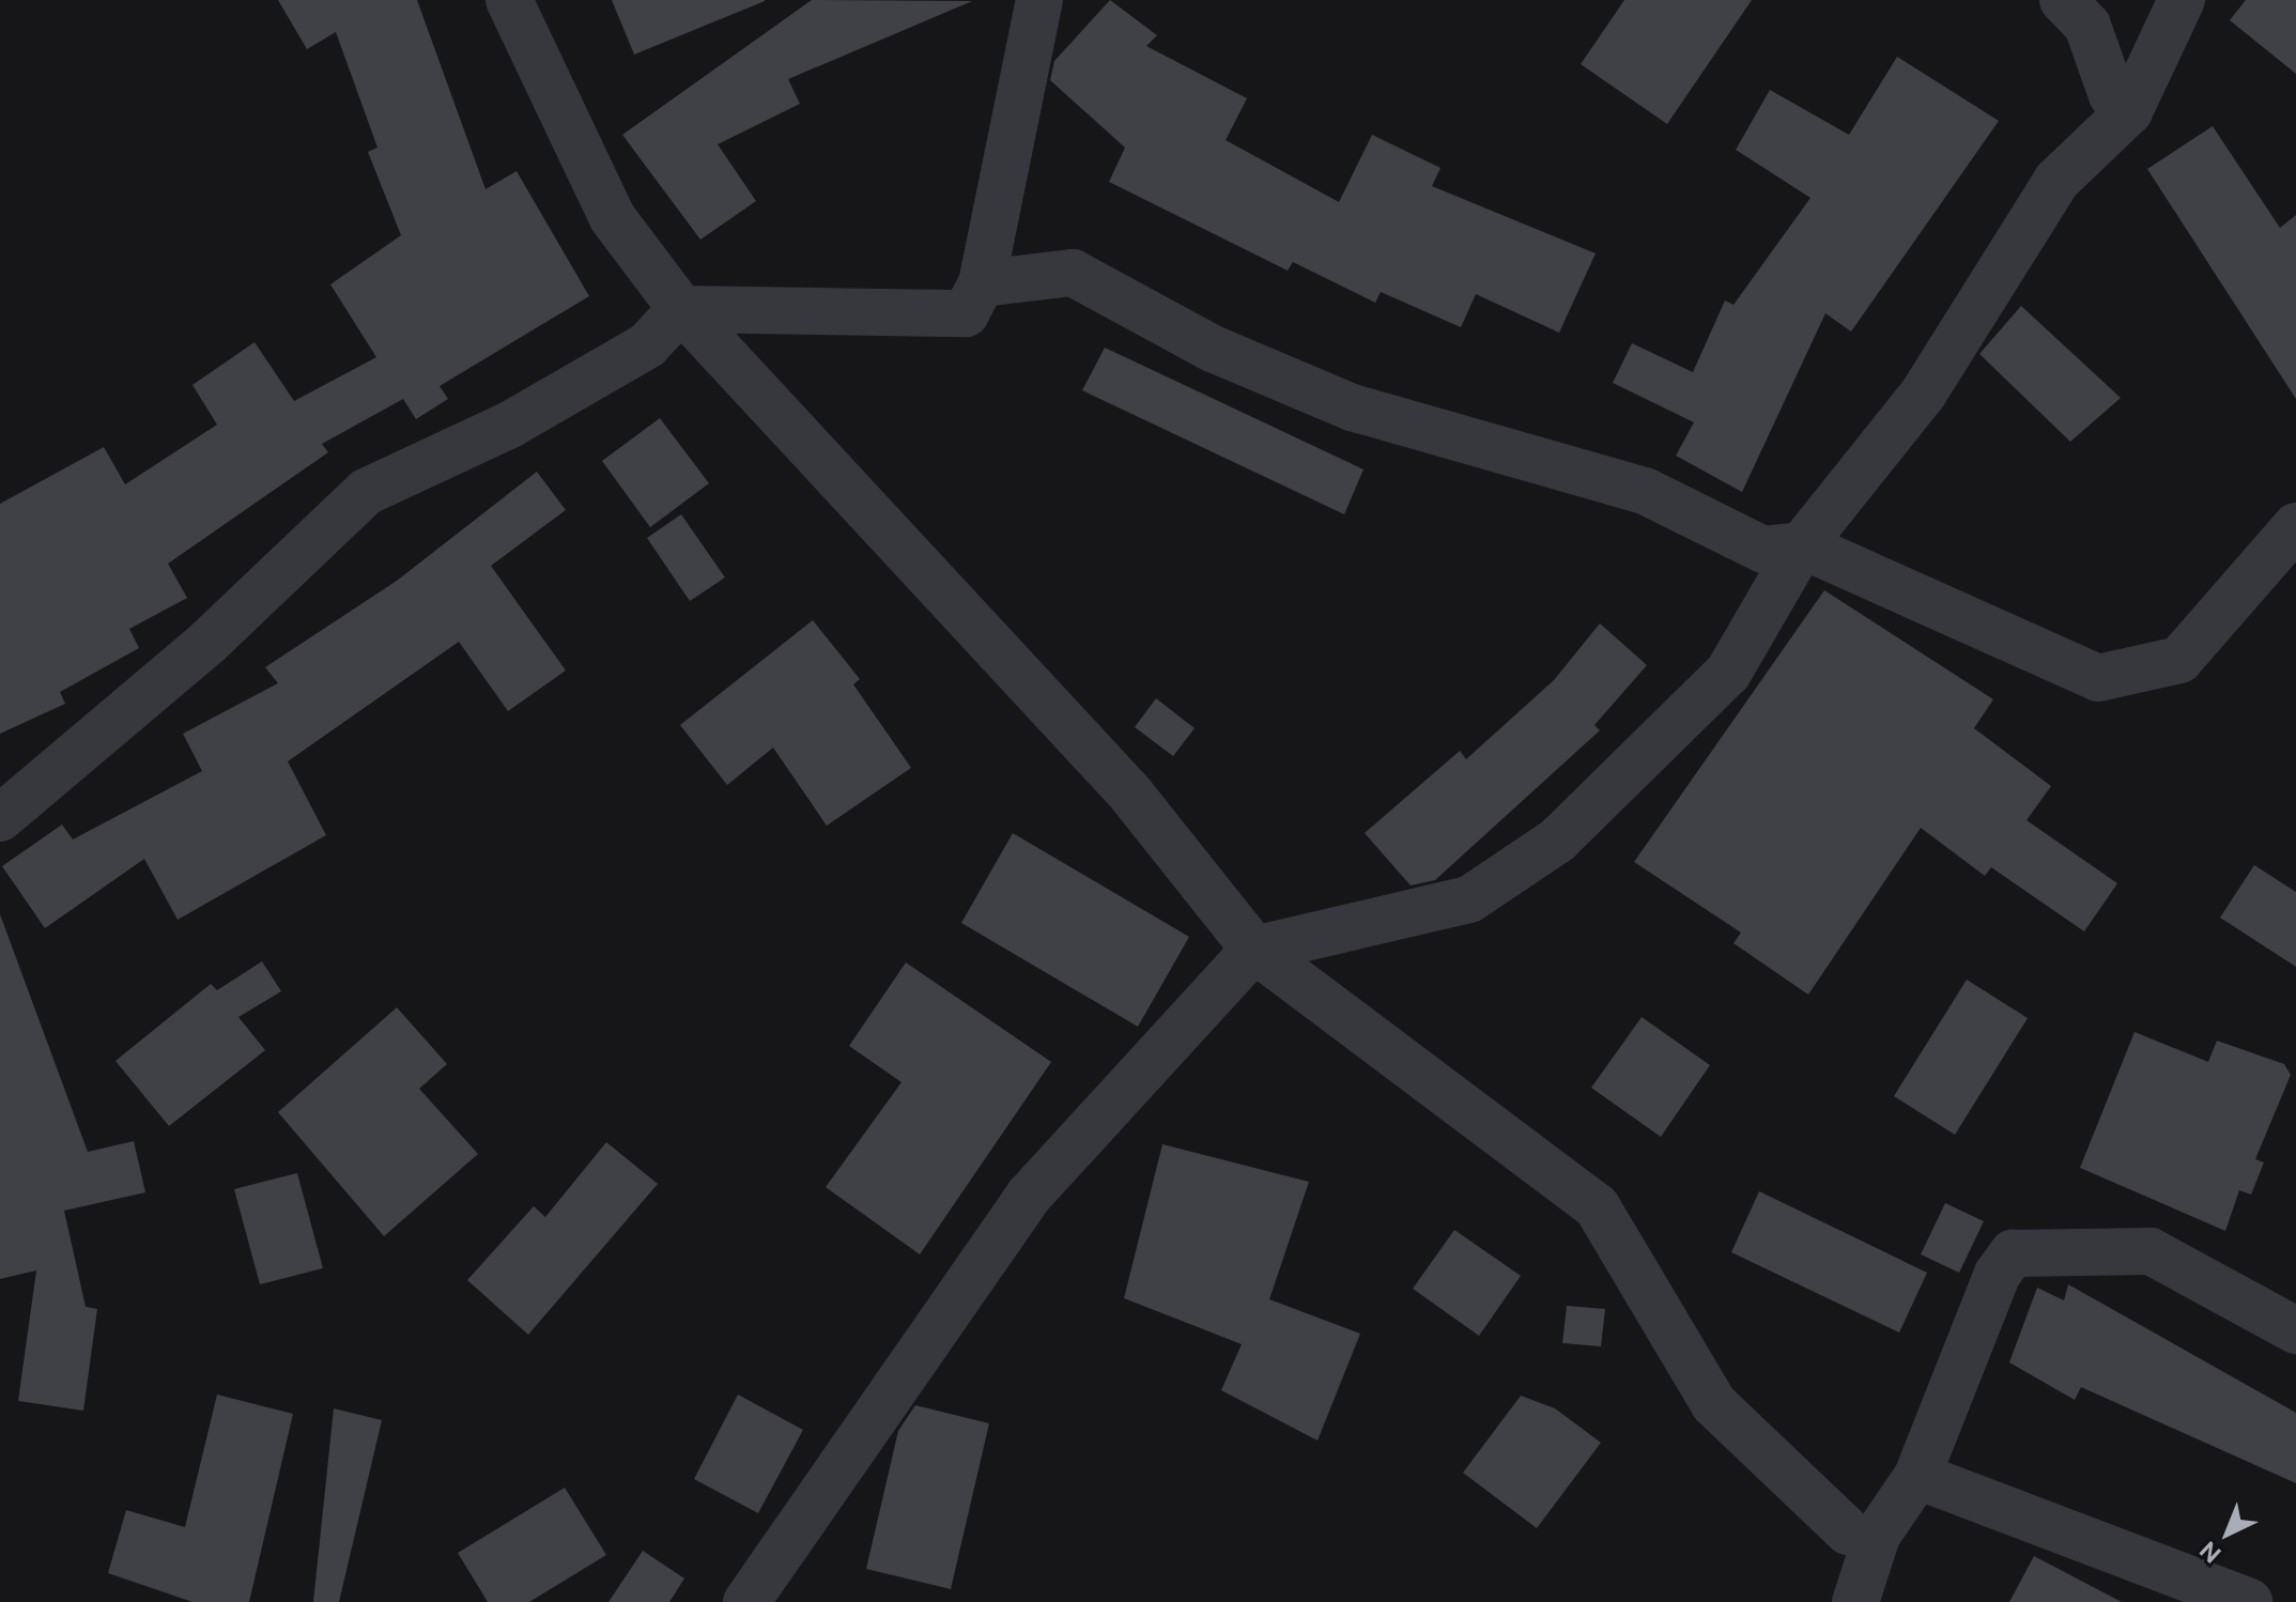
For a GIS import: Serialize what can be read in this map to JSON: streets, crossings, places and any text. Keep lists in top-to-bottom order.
{
  "north": "bottom left"
}
